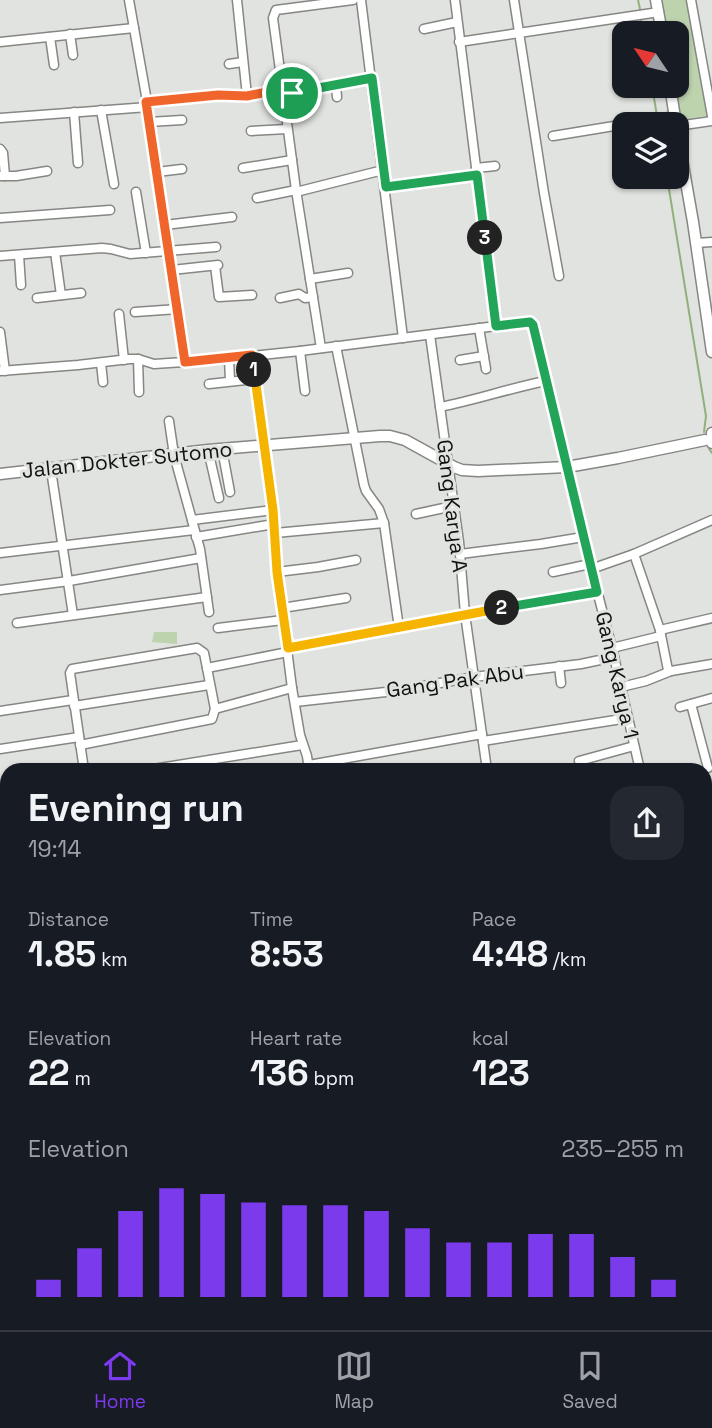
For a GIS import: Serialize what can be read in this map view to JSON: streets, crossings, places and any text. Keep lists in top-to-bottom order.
{
  "streets": {
    "street": [
      "Jalan Dokter Sutomo",
      "Gang Karya A",
      "Gang Karya 1",
      "Gang Pak Abu"
    ]
  },
  "crossings": [
    ["Jalan Dokter Sutomo", "Gang Karya A"],
    ["Jalan Dokter Sutomo", "Gang Karya 1"],
    ["Gang Karya A", "Gang Karya 1"],
    ["Gang Karya A", "Gang Pak Abu"],
    ["Gang Karya 1", "Gang Pak Abu"]
  ],
  "north": "top left",
  "page": {
    "pins": ["3", "1", "2"],
    "heading": ["Evening run", "19:14"],
    "stats": [
      ["Distance", "1.85 km"],
      ["Time", "8:53"],
      ["Pace", "4:48 /km"],
      ["Elevation", "22 m"],
      ["Heart rate", "136 bpm"],
      ["kcal", "123"]
    ],
    "chart": ["Elevation", "235–255 m"],
    "tabs": ["Home", "Map", "Saved"]
  }
}
